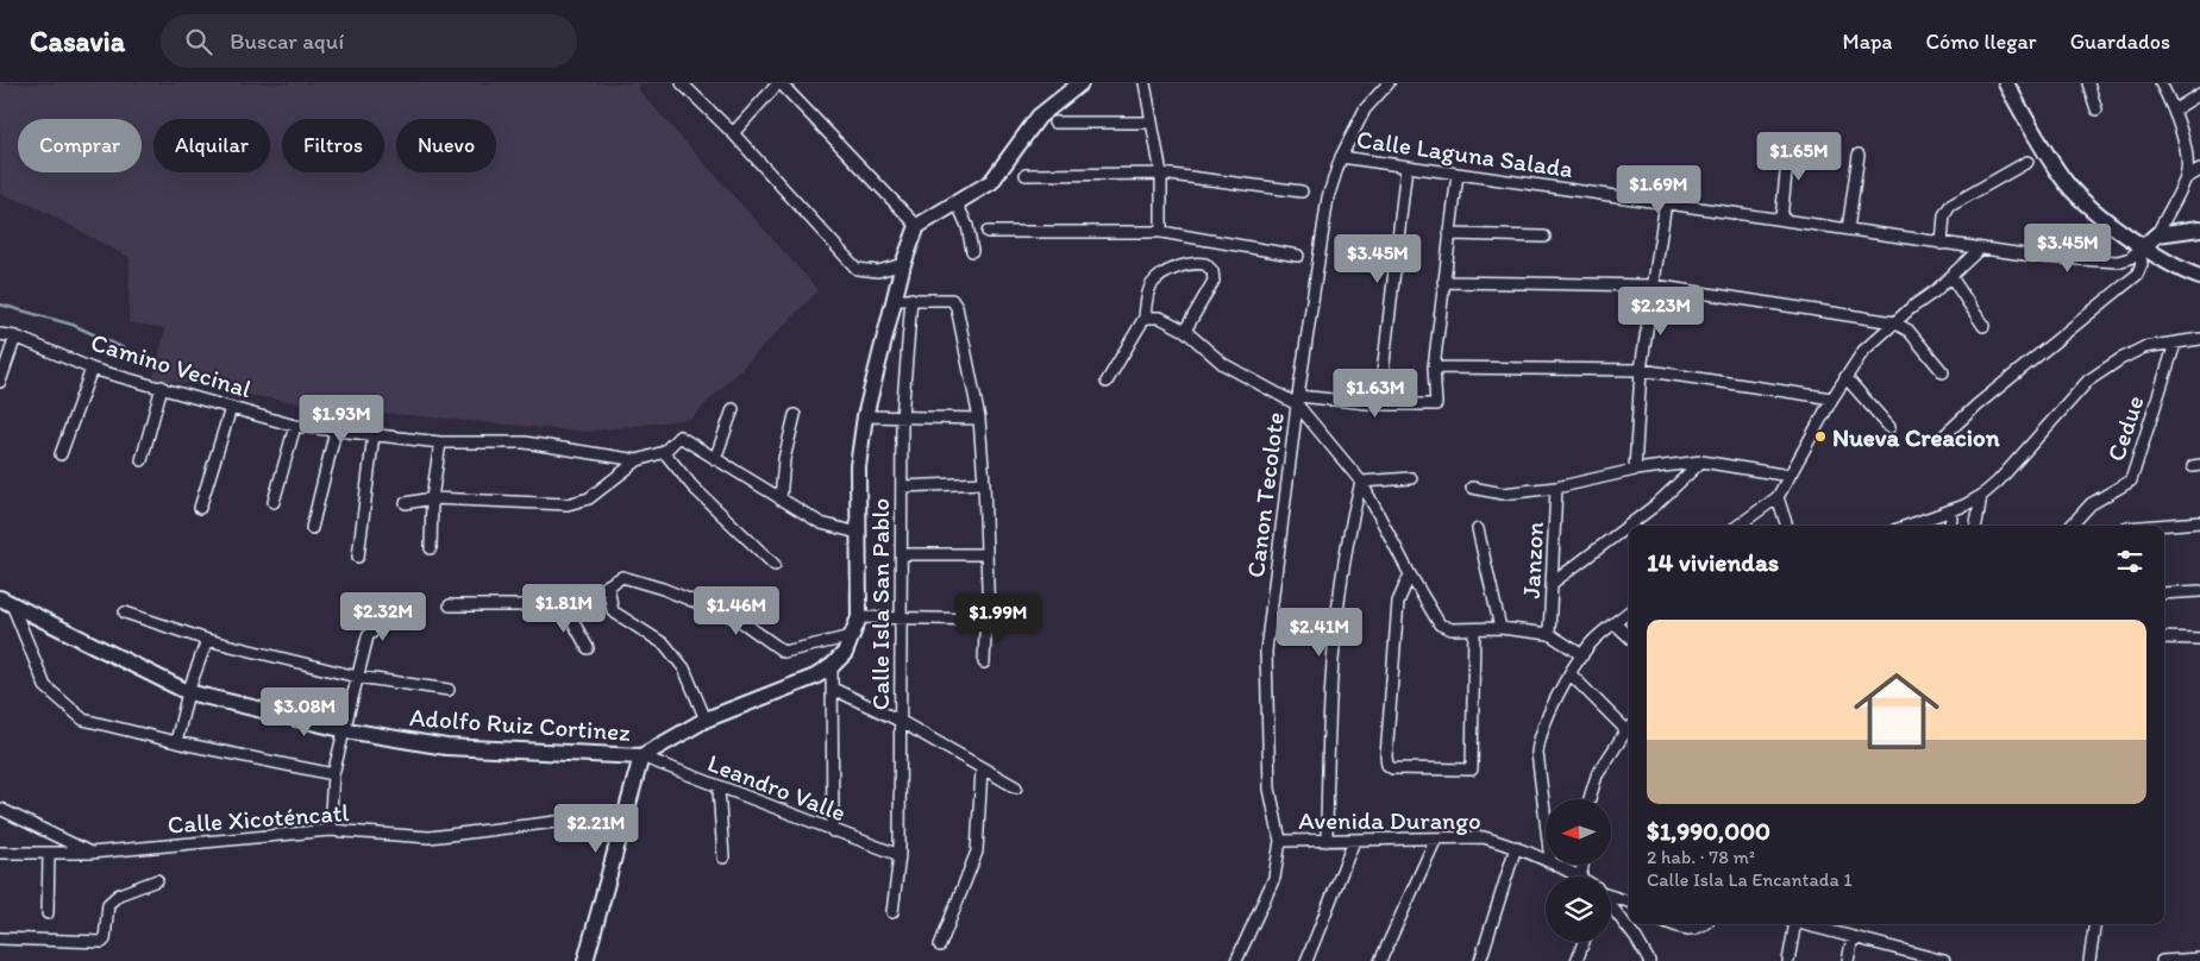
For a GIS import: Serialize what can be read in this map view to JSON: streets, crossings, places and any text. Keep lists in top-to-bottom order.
{
  "streets": {
    "main road": ["Adolfo Ruiz Cortinez"],
    "street": [
      "Calle Laguna Salada",
      "Camino Vecinal",
      "Cedue",
      "Canon Tecolote",
      "Janzon",
      "Calle Isla San Pablo",
      "Leandro Valle",
      "Calle Xicoténcatl",
      "Avenida Durango"
    ]
  },
  "crossings": [
    ["Calle Laguna Salada", "Canon Tecolote"],
    ["Canon Tecolote", "Avenida Durango"],
    ["Calle Isla San Pablo", "Leandro Valle"],
    ["Adolfo Ruiz Cortinez", "Leandro Valle"]
  ],
  "places": ["Nueva Creacion"],
  "north": "left",
  "page": {
    "header": "Casavia",
    "search": "Buscar aquí",
    "nav": ["Mapa", "Cómo llegar", "Guardados"],
    "chip": [
      "Comprar",
      "Alquilar",
      "Filtros",
      "Nuevo"
    ],
    "price": [
      "$1.65M",
      "$1.69M",
      "$3.45M",
      "$3.45M",
      "$2.23M",
      "$1.63M",
      "$1.93M",
      "$1.81M",
      "$1.46M",
      "$2.32M",
      "$1.99M",
      "$2.41M",
      "$3.08M",
      "$2.21M"
    ],
    "heading": "14 viviendas",
    "list": [
      {
        "name": "$1,990,000",
        "note": "2 hab. · 78 m² · Calle Isla La Encantada 1"
      }
    ]
  }
}
